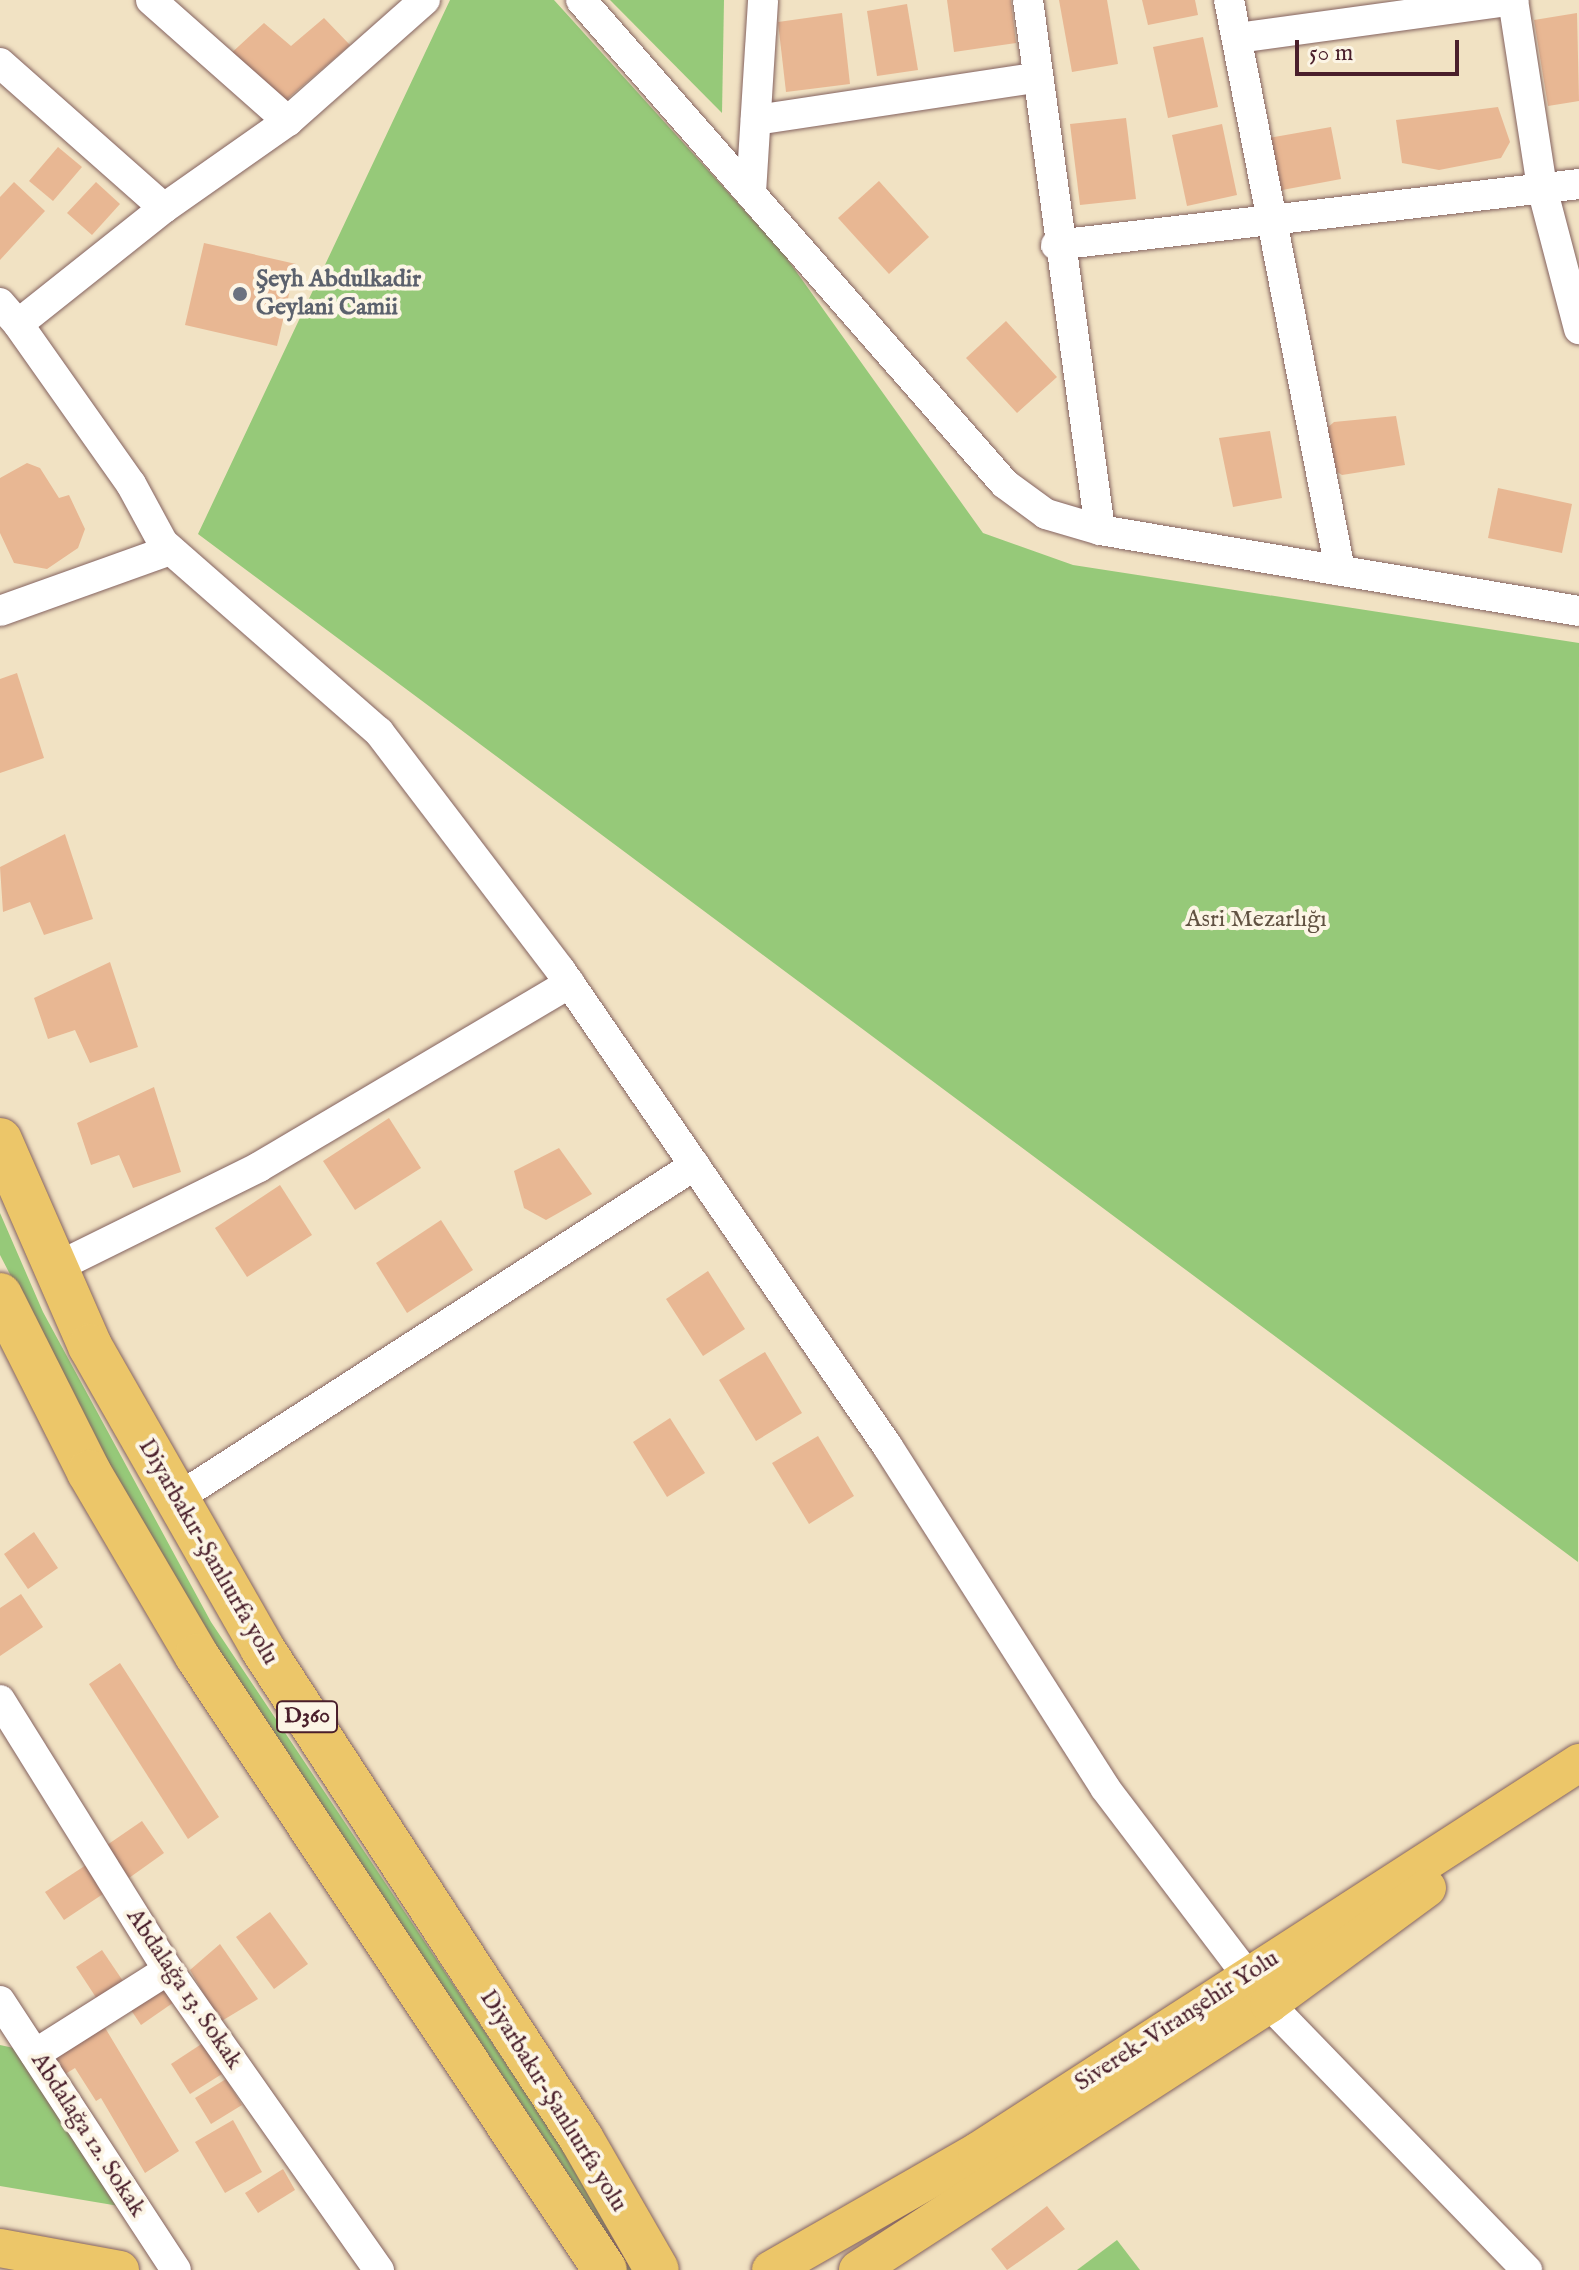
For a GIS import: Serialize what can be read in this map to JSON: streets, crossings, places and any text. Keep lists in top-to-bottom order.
{
  "streets": {
    "highway": ["Diyarbakır-Şanlıurfa yolu", "D360"],
    "main road": ["Siverek-Viranşehir Yolu"],
    "street": ["Abdalağa 13. Sokak", "Abdalağa 12. Sokak"]
  },
  "parks": ["Asri Mezarlığı"],
  "places": ["Şeyh Abdulkadir Geylani Camii"],
  "scale_bar": "50 m"
}
